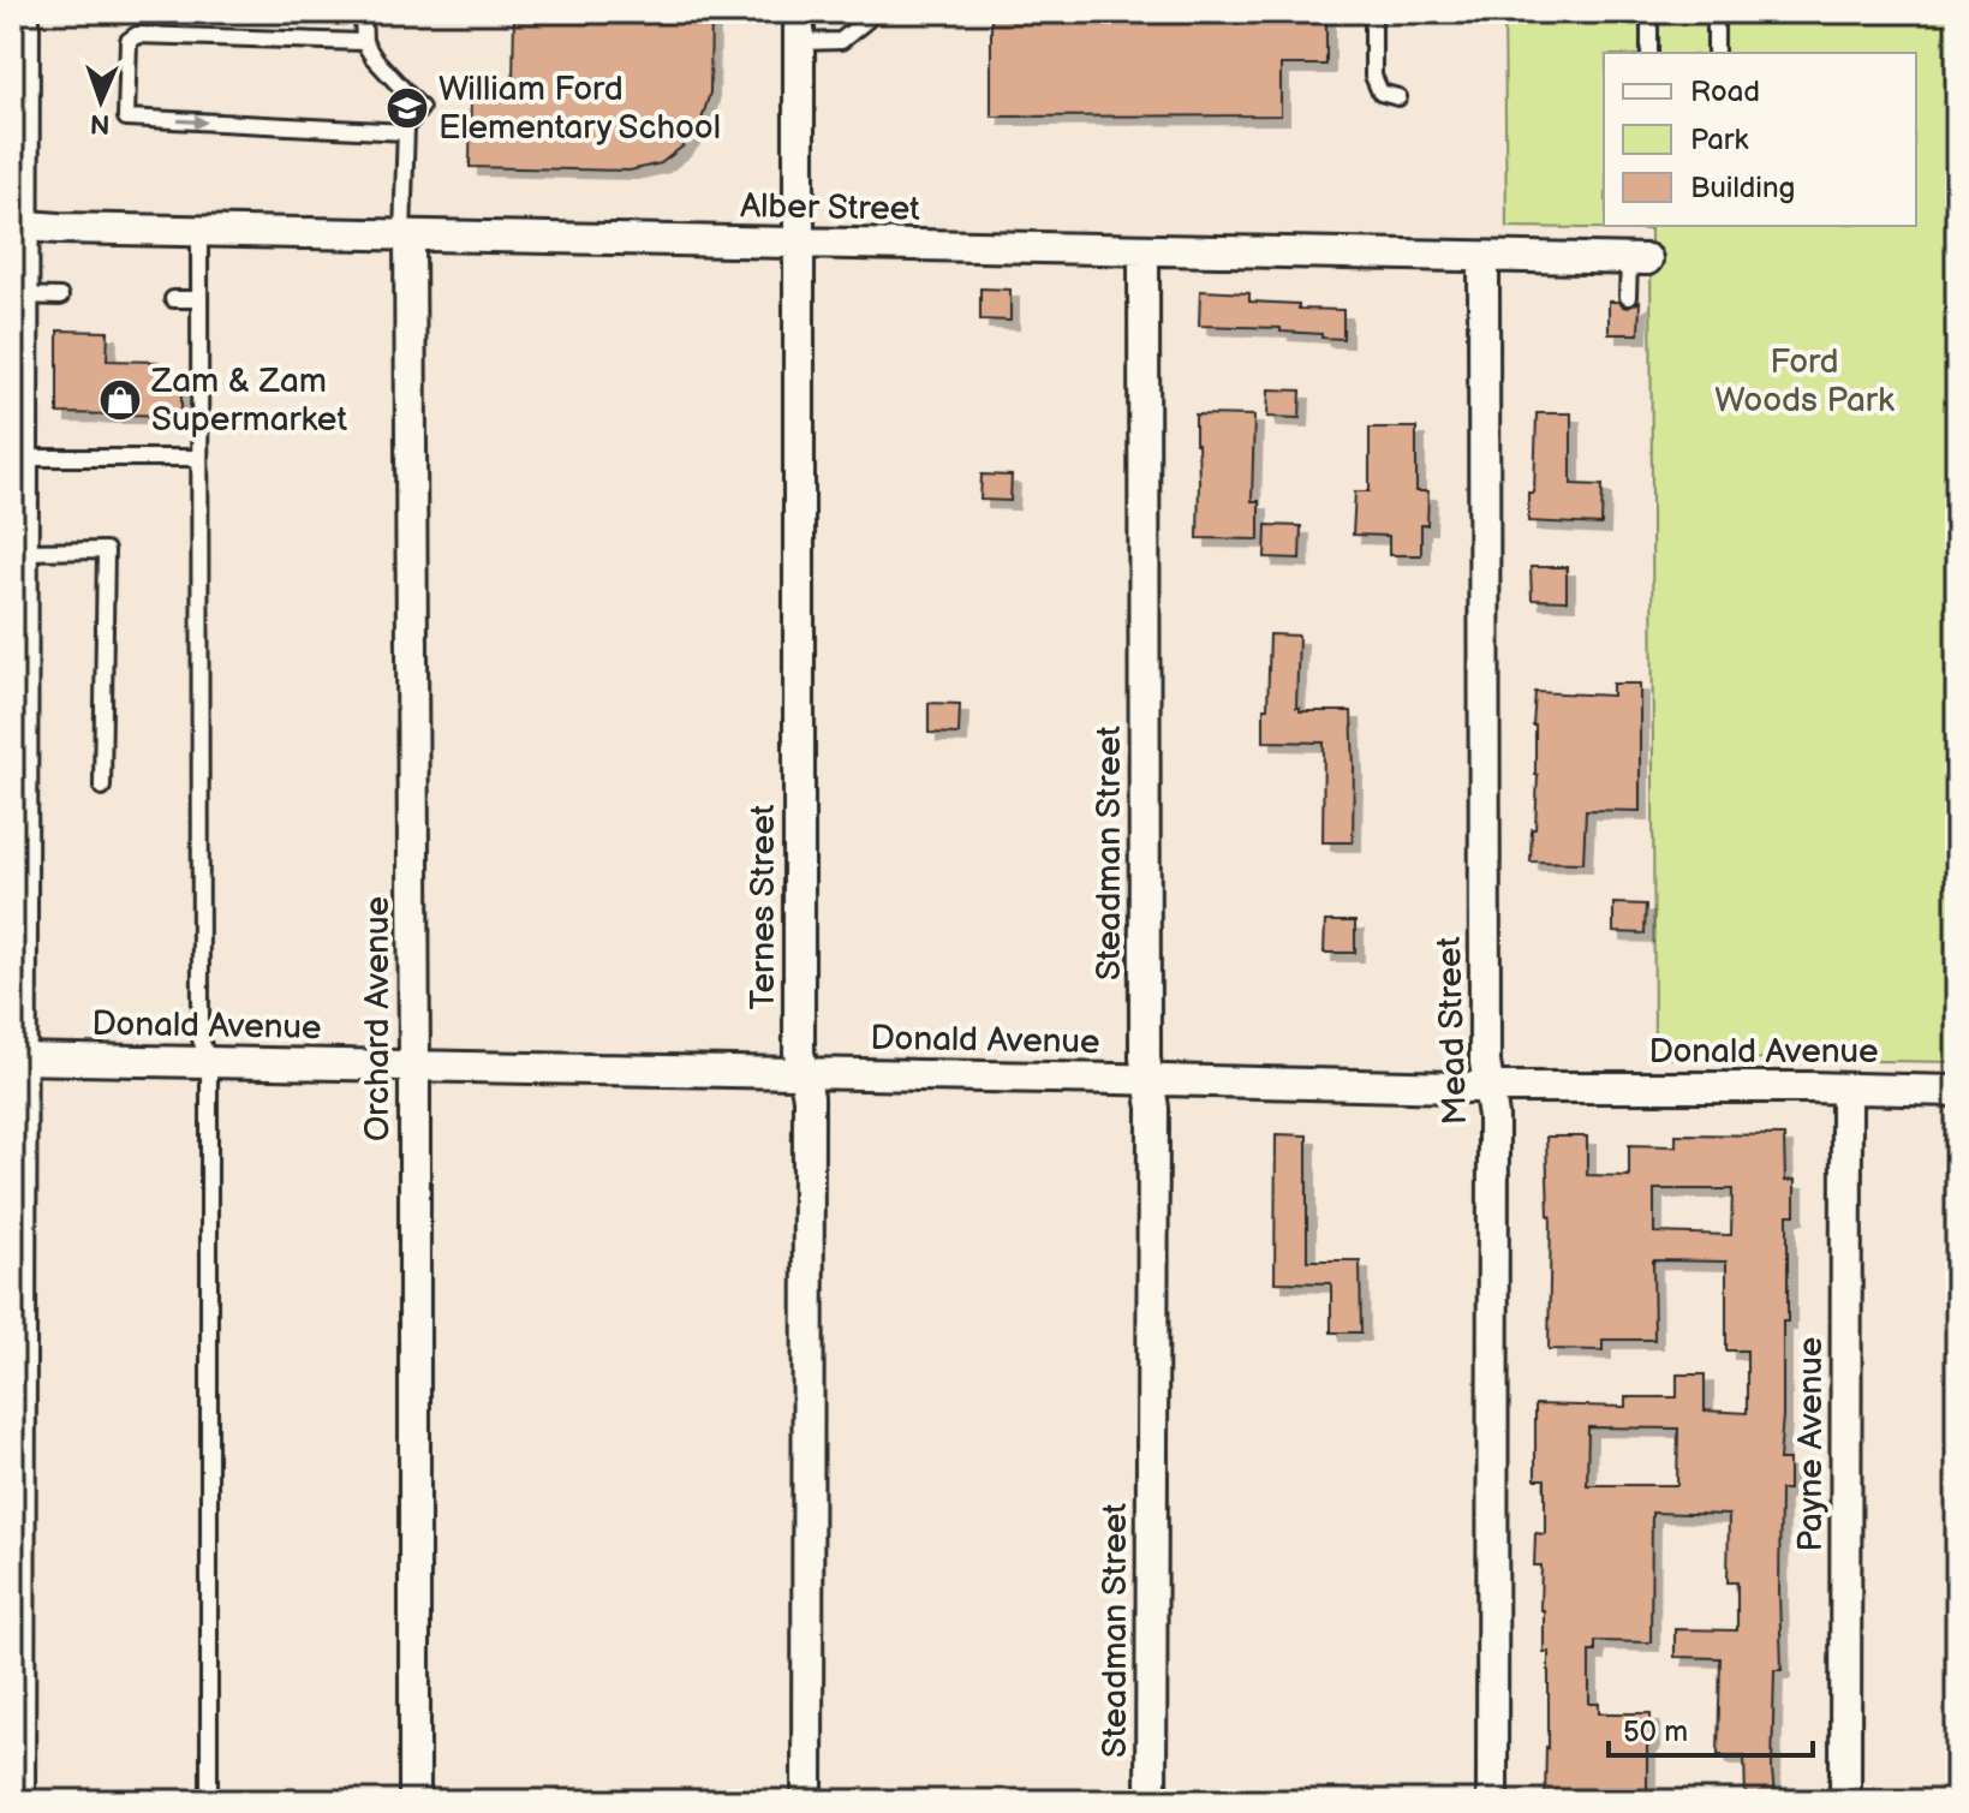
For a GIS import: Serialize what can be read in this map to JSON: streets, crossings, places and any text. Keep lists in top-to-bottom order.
{
  "streets": {
    "street": [
      "Alber Street",
      "Steadman Street",
      "Ternes Street",
      "Orchard Avenue",
      "Donald Avenue",
      "Mead Street",
      "Payne Avenue"
    ]
  },
  "crossings": [
    ["Alber Street", "Steadman Street"],
    ["Alber Street", "Ternes Street"],
    ["Alber Street", "Orchard Avenue"],
    ["Alber Street", "Mead Street"],
    ["Steadman Street", "Donald Avenue"],
    ["Ternes Street", "Donald Avenue"],
    ["Orchard Avenue", "Donald Avenue"],
    ["Donald Avenue", "Mead Street"],
    ["Donald Avenue", "Payne Avenue"]
  ],
  "parks": ["Ford Woods Park"],
  "places": {
    "school or university": ["William Ford Elementary School"],
    "shop": ["Zam & Zam Supermarket"]
  },
  "legend": ["Road", "Park", "Building"],
  "scale_bar": "50 m",
  "north": "bottom"
}
